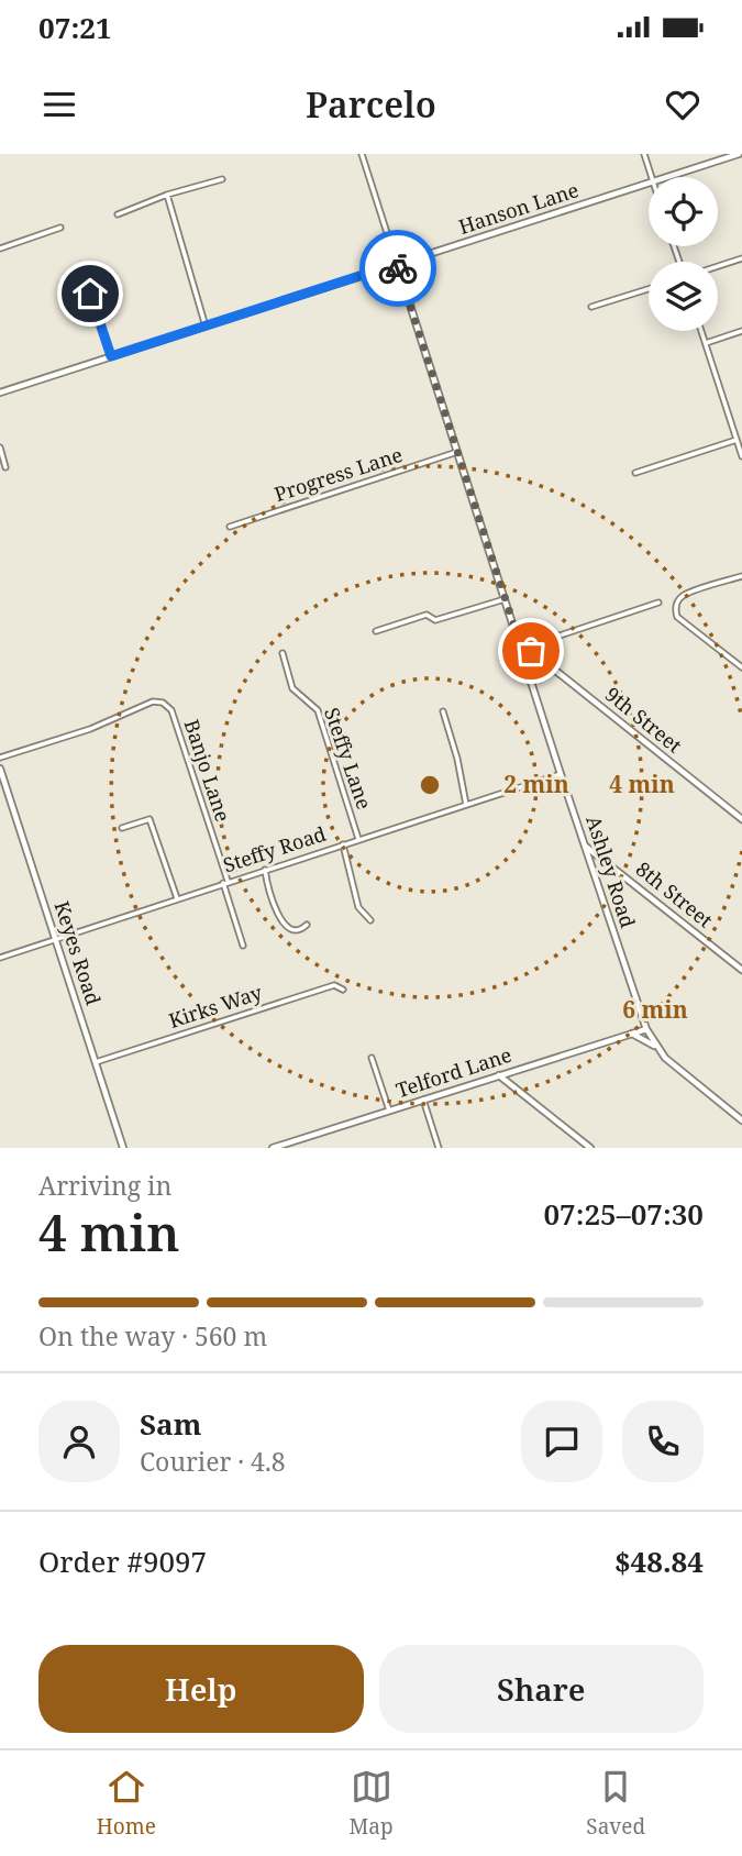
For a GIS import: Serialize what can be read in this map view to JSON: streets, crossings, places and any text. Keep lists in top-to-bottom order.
{
  "streets": {
    "street": [
      "Hanson Lane",
      "Progress Lane",
      "9th Street",
      "Steffy Lane",
      "Banjo Lane",
      "Steffy Road",
      "Ashley Road",
      "8th Street",
      "Keyes Road",
      "Kirks Way",
      "Telford Lane"
    ]
  },
  "crossings": [
    ["Hanson Lane", "Ashley Road"],
    ["Progress Lane", "Ashley Road"],
    ["Steffy Lane", "Steffy Road"],
    ["Banjo Lane", "Steffy Road"],
    ["Steffy Road", "Ashley Road"],
    ["Steffy Road", "Keyes Road"],
    ["Ashley Road", "8th Street"],
    ["Ashley Road", "Telford Lane"],
    ["Keyes Road", "Kirks Way"]
  ],
  "page": {
    "status": "07:21",
    "header": "Parcelo",
    "heading": ["4 min", "Arriving in", "07:25–07:30"],
    "panel": [
      "Sam",
      "Courier · 4.8",
      "Order #9097",
      "$48.84"
    ],
    "bar": "On the way · 560 m",
    "buttons": ["Help", "Share"],
    "tabs": ["Home", "Map", "Saved"]
  },
  "rings": ["2 min", "4 min", "6 min"]
}
